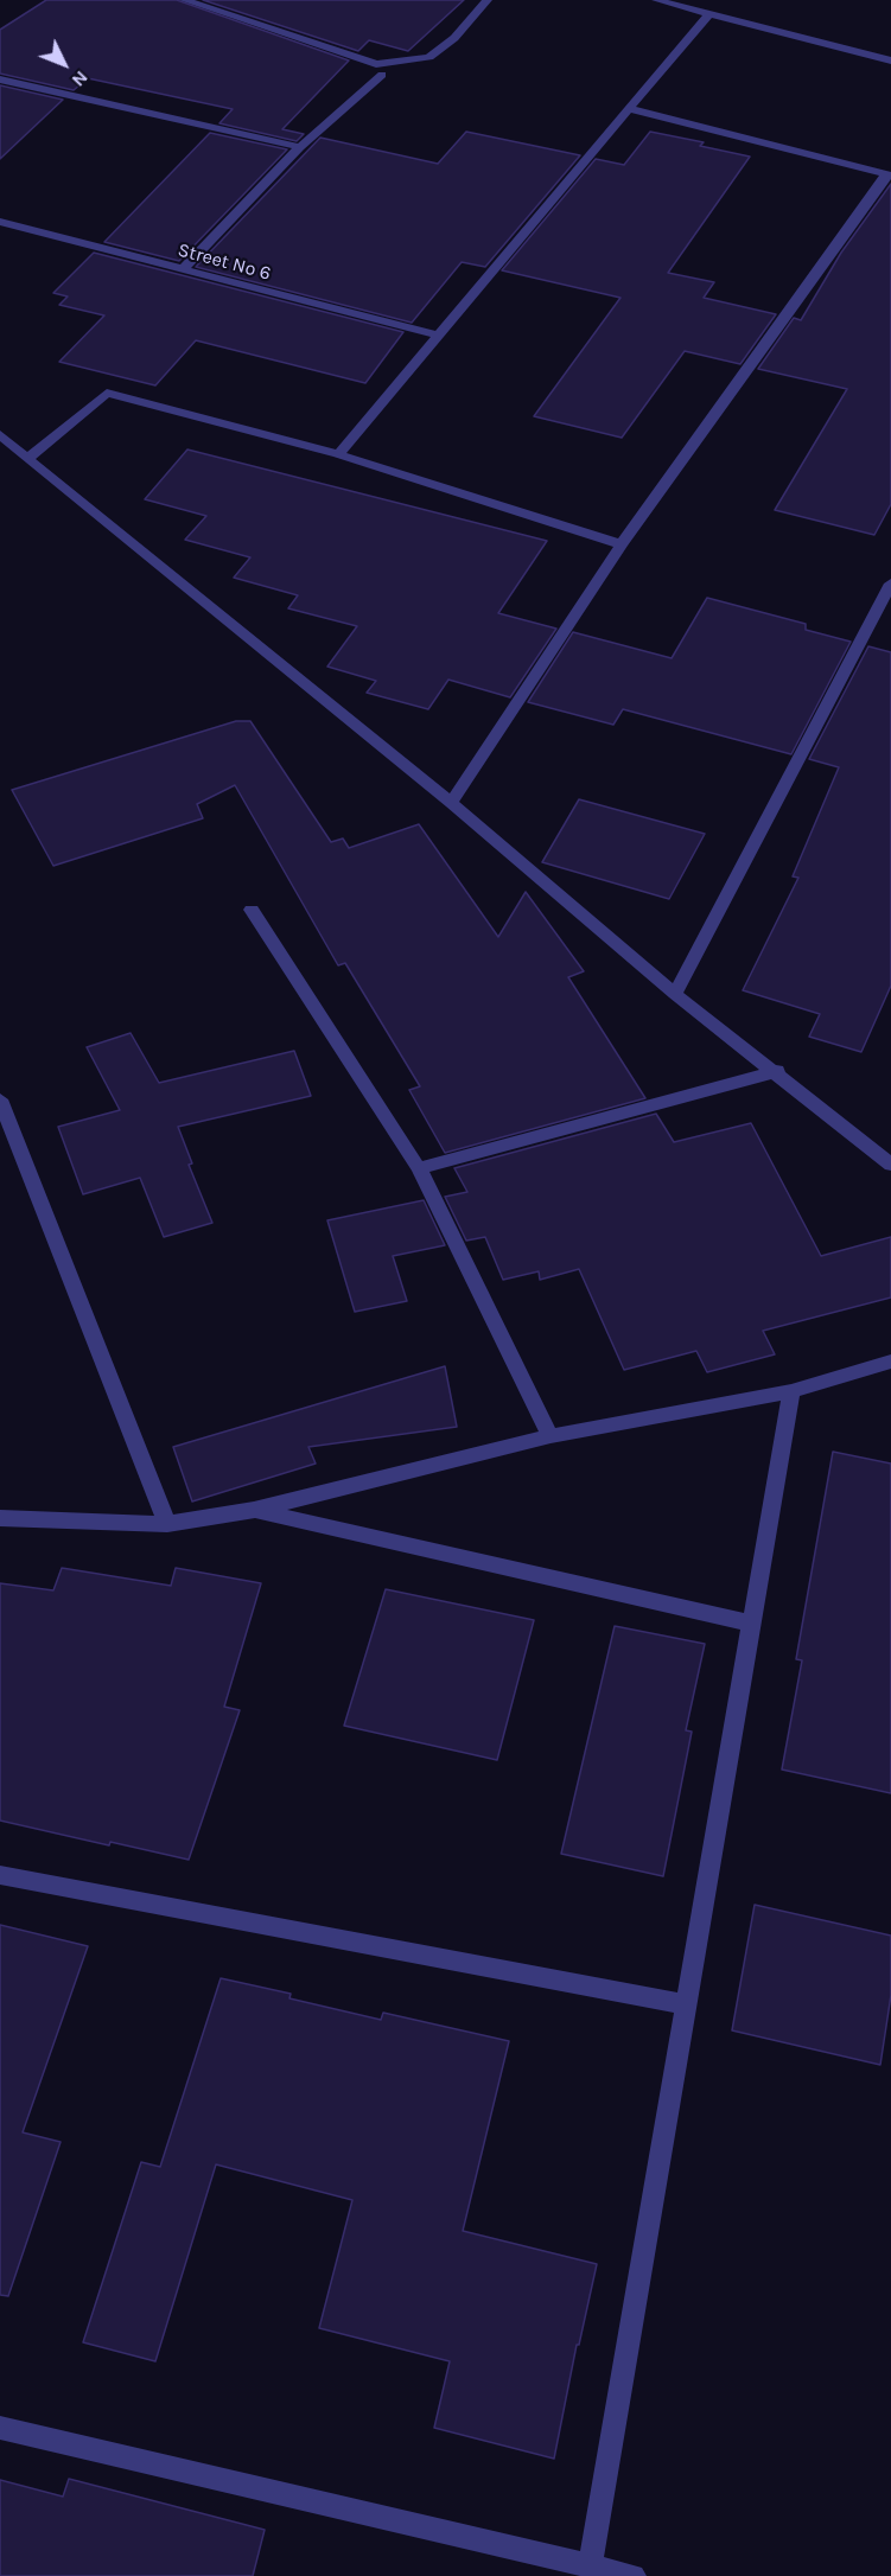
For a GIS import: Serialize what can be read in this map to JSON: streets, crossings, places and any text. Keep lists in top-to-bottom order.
{
  "streets": {
    "street": ["Street No 6"]
  },
  "north": "bottom right"
}
